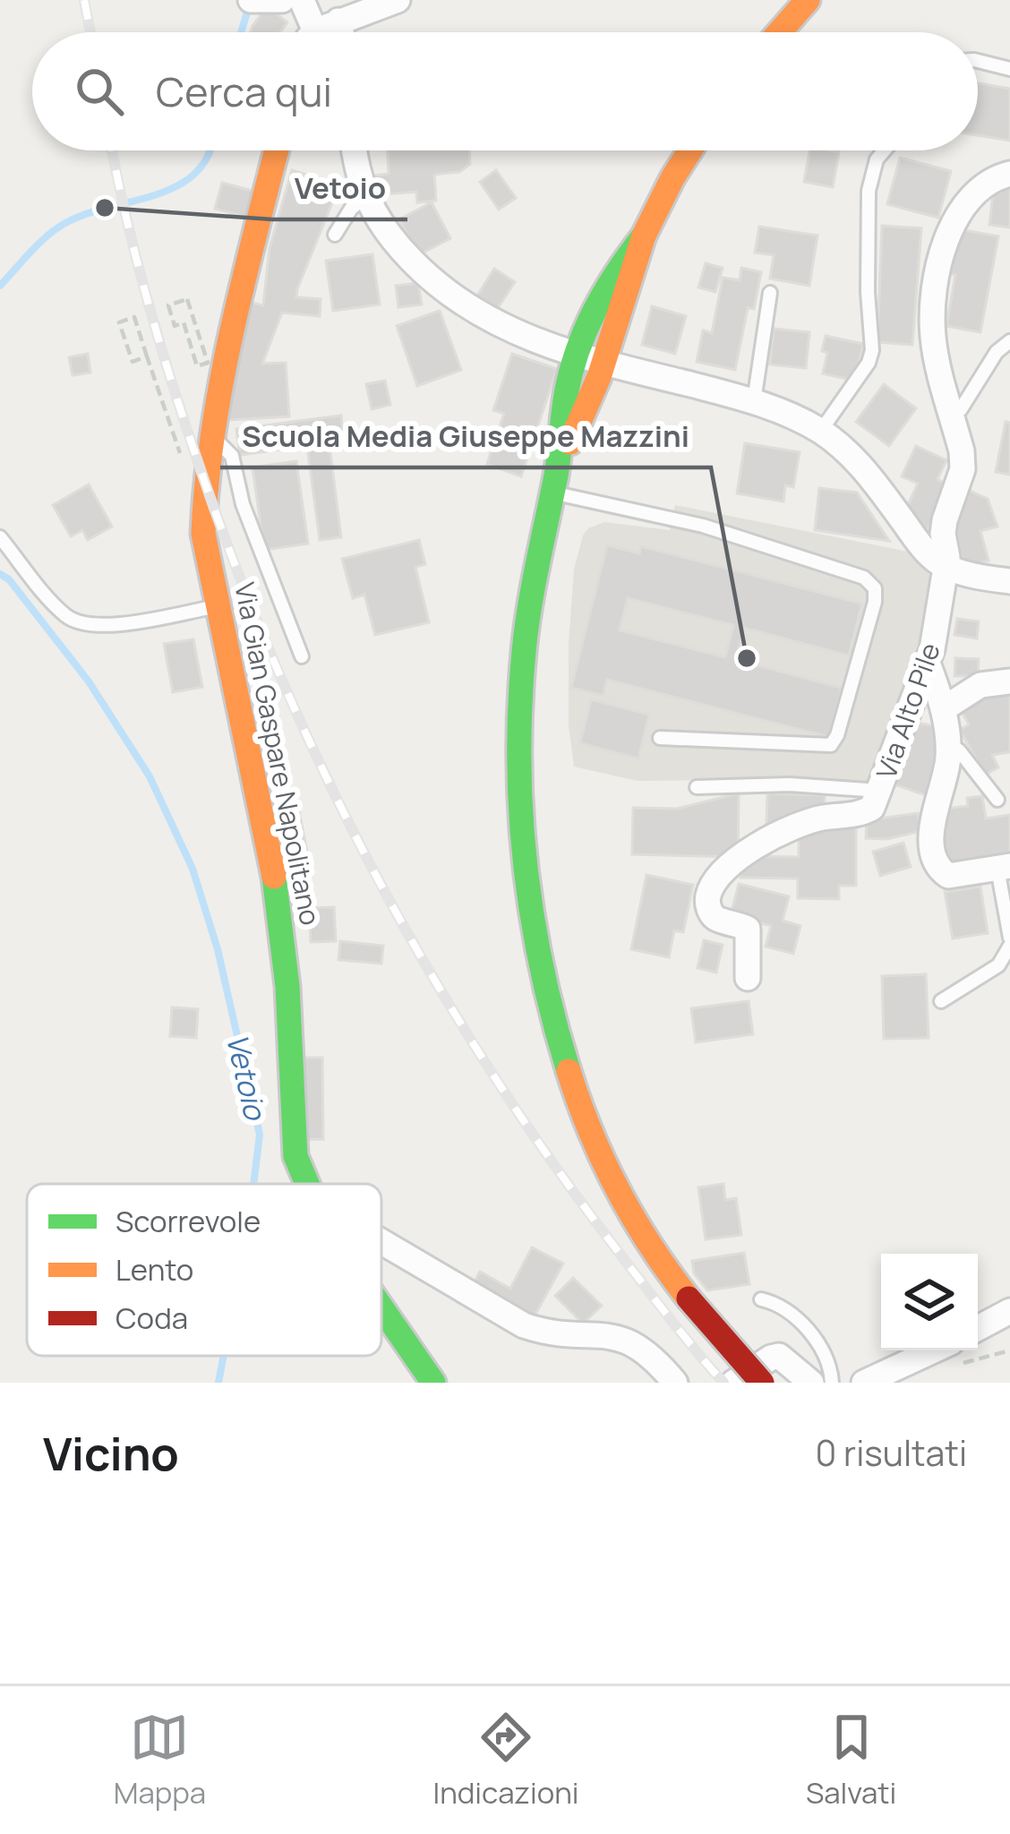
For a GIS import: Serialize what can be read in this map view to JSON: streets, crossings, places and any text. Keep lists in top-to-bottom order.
{
  "streets": {
    "street": ["Via Alto Pile", "Via Gian Gaspare Napolitano"]
  },
  "water": ["Vetoio"],
  "places": ["Vetoio", "Scuola Media Giuseppe Mazzini"],
  "legend": ["Scorrevole", "Lento", "Coda"],
  "page": {
    "search": "Cerca qui",
    "heading": ["Vicino", "0 risultati"],
    "nav": ["Mappa", "Indicazioni", "Salvati"]
  }
}
